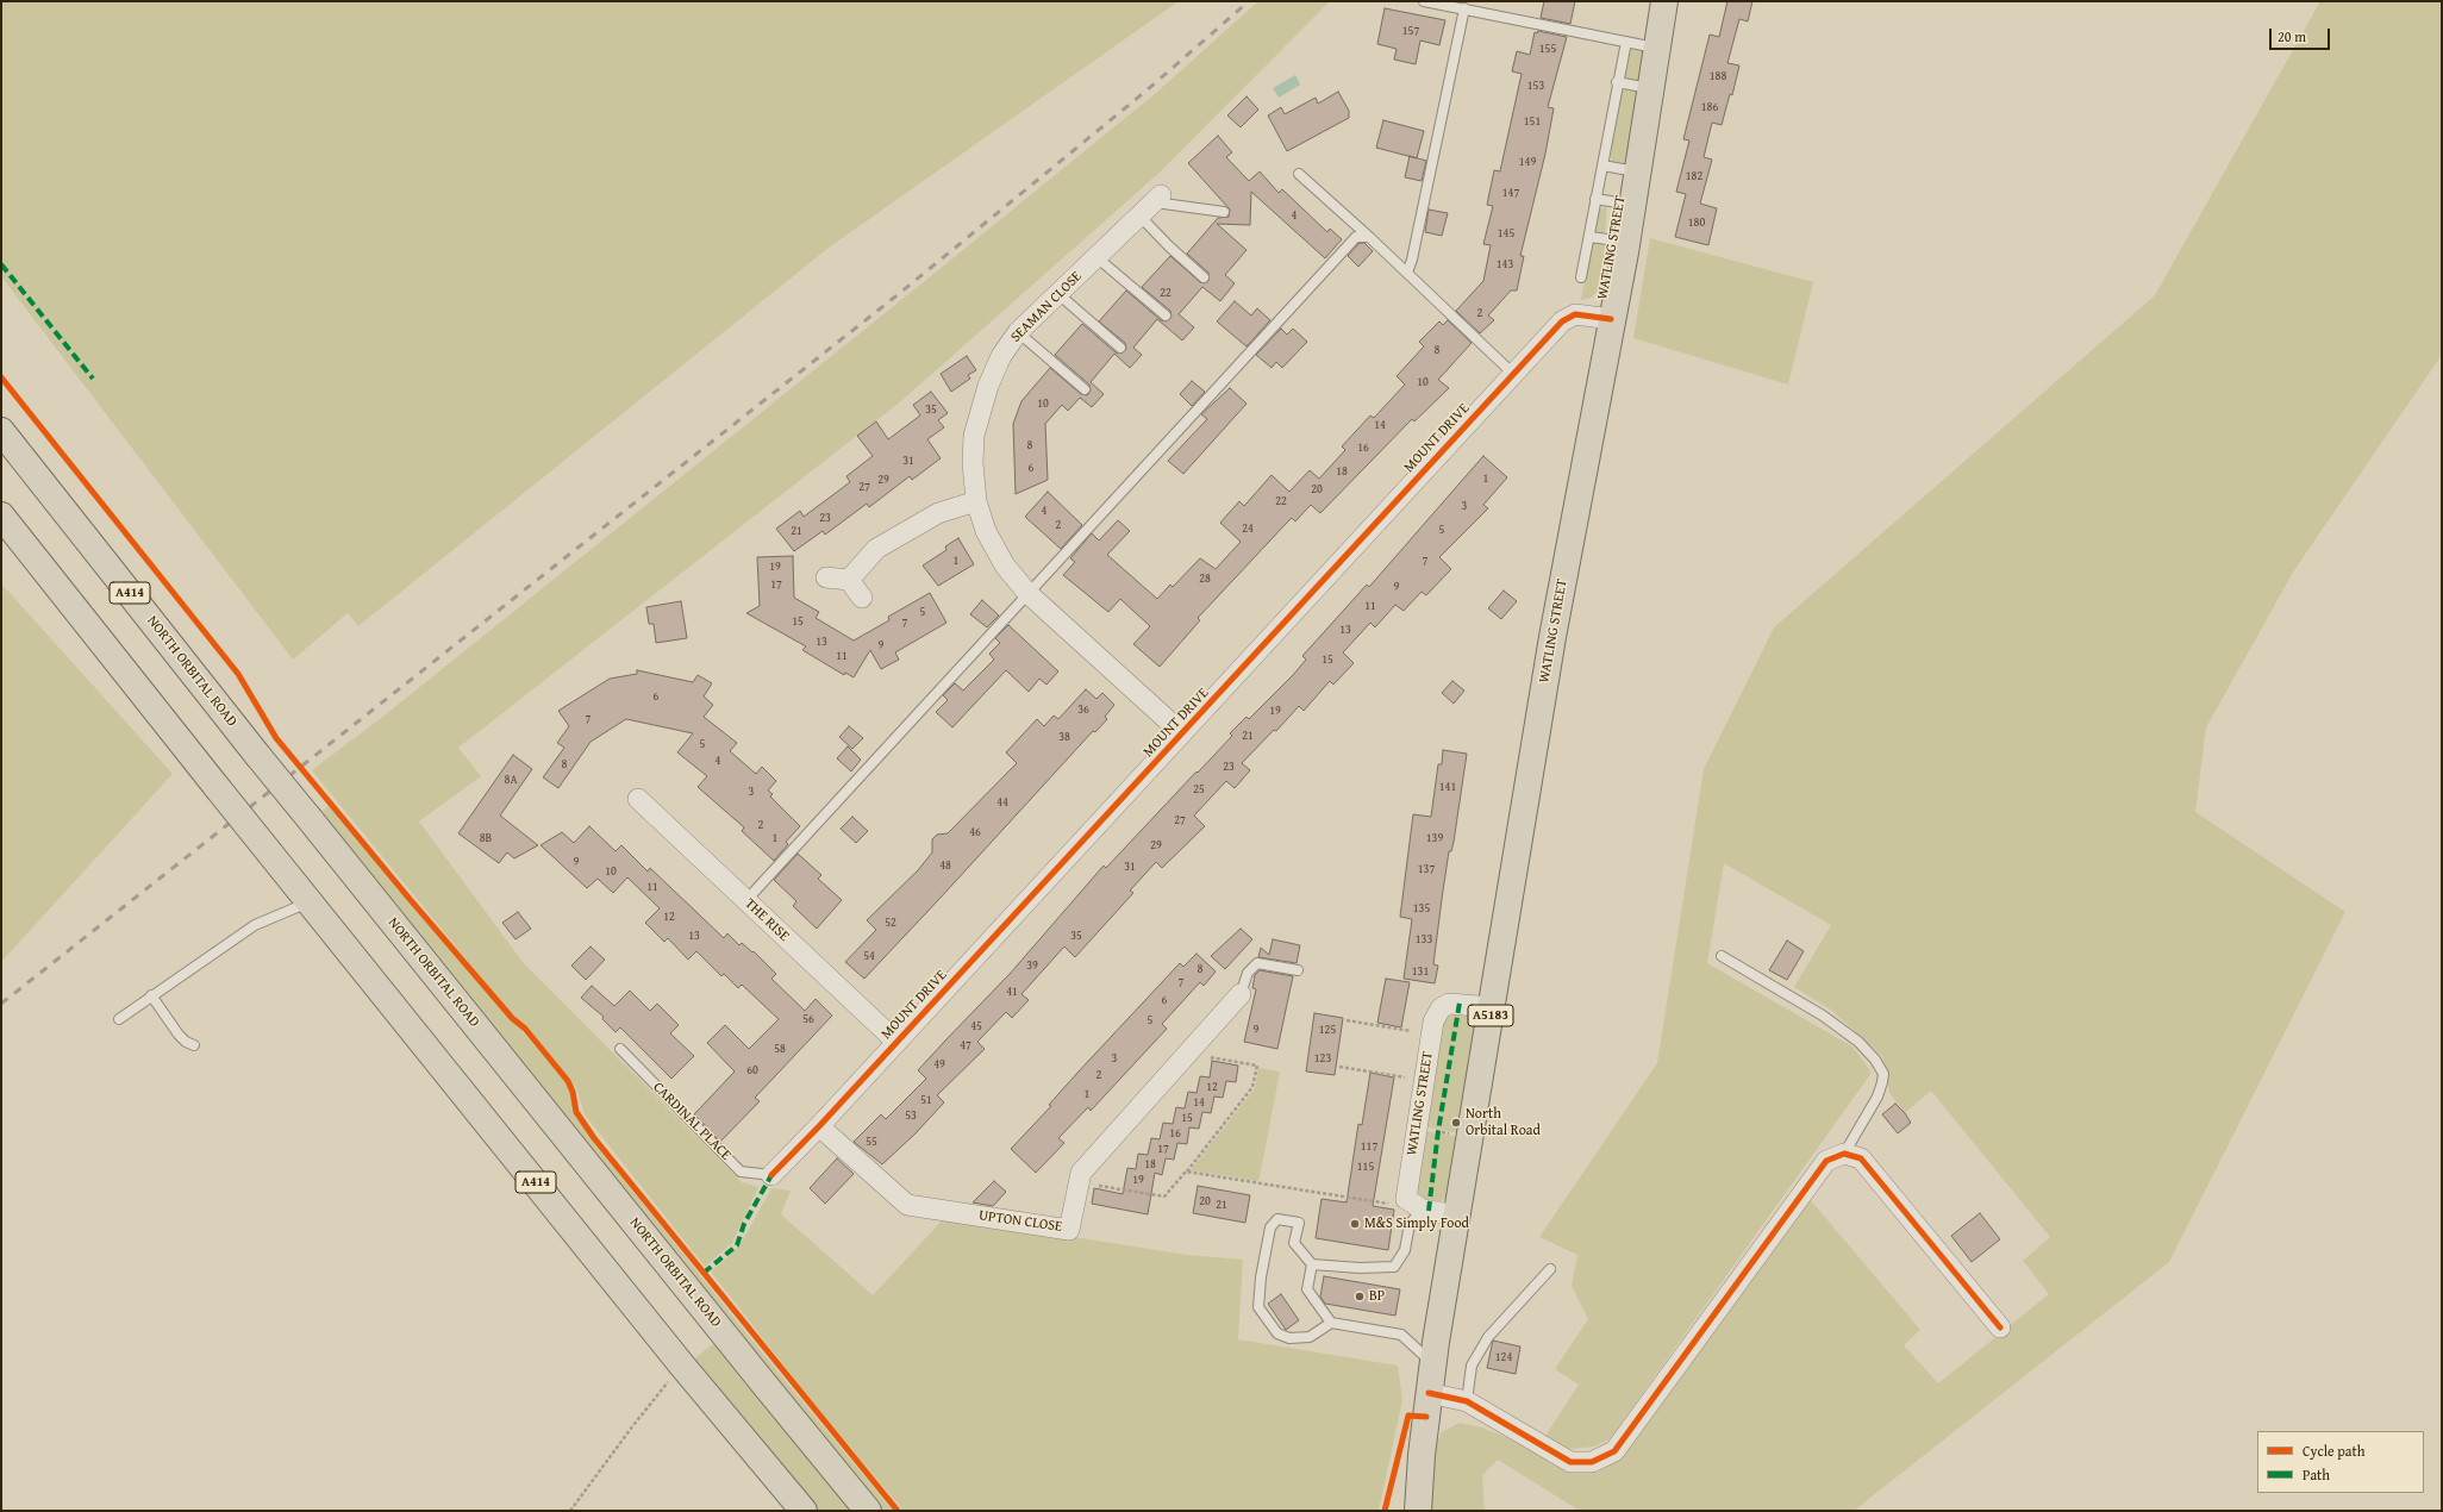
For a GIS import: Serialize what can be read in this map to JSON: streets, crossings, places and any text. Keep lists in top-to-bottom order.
{
  "streets": {
    "main road": [
      "WATLING STREET",
      "A414",
      "NORTH ORBITAL ROAD",
      "A5183"
    ],
    "street": [
      "SEAMAN CLOSE",
      "MOUNT DRIVE",
      "THE RISE",
      "UPTON CLOSE"
    ],
    "lane": ["CARDINAL PLACE"]
  },
  "crossings": [
    ["WATLING STREET", "MOUNT DRIVE"],
    ["SEAMAN CLOSE", "MOUNT DRIVE"],
    ["MOUNT DRIVE", "THE RISE"],
    ["MOUNT DRIVE", "CARDINAL PLACE"],
    ["MOUNT DRIVE", "UPTON CLOSE"]
  ],
  "places": ["North Orbital Road", "M&S Simply Food", "BP"],
  "house_numbers": [
    "157",
    "155",
    "188",
    "153",
    "186",
    "151",
    "149",
    "182",
    "147",
    "4",
    "180",
    "145",
    "143",
    "22",
    "2",
    "8",
    "10",
    "10",
    "35",
    "14",
    "8",
    "16",
    "31",
    "6",
    "18",
    "1",
    "29",
    "27",
    "20",
    "22",
    "3",
    "4",
    "23",
    "2",
    "24",
    "5",
    "21",
    "1",
    "7",
    "19",
    "28",
    "17",
    "9",
    "11",
    "5",
    "15",
    "7",
    "13",
    "13",
    "9",
    "11",
    "15",
    "6",
    "36",
    "19",
    "7",
    "21",
    "38",
    "5",
    "4",
    "8",
    "23",
    "8A",
    "141",
    "25",
    "3",
    "44",
    "27",
    "2",
    "46",
    "8B",
    "1",
    "139",
    "29",
    "9",
    "48",
    "31",
    "137",
    "10",
    "11",
    "135",
    "12",
    "52",
    "13",
    "35",
    "133",
    "54",
    "39",
    "8",
    "131",
    "7",
    "41",
    "6",
    "56",
    "5",
    "45",
    "9",
    "125",
    "47",
    "58",
    "3",
    "123",
    "49",
    "60",
    "2",
    "12",
    "1",
    "51",
    "14",
    "53",
    "15",
    "16",
    "55",
    "117",
    "17",
    "18",
    "115",
    "19",
    "20",
    "21",
    "124"
  ],
  "legend": ["Cycle path", "Path"],
  "scale_bar": "20 m"
}
